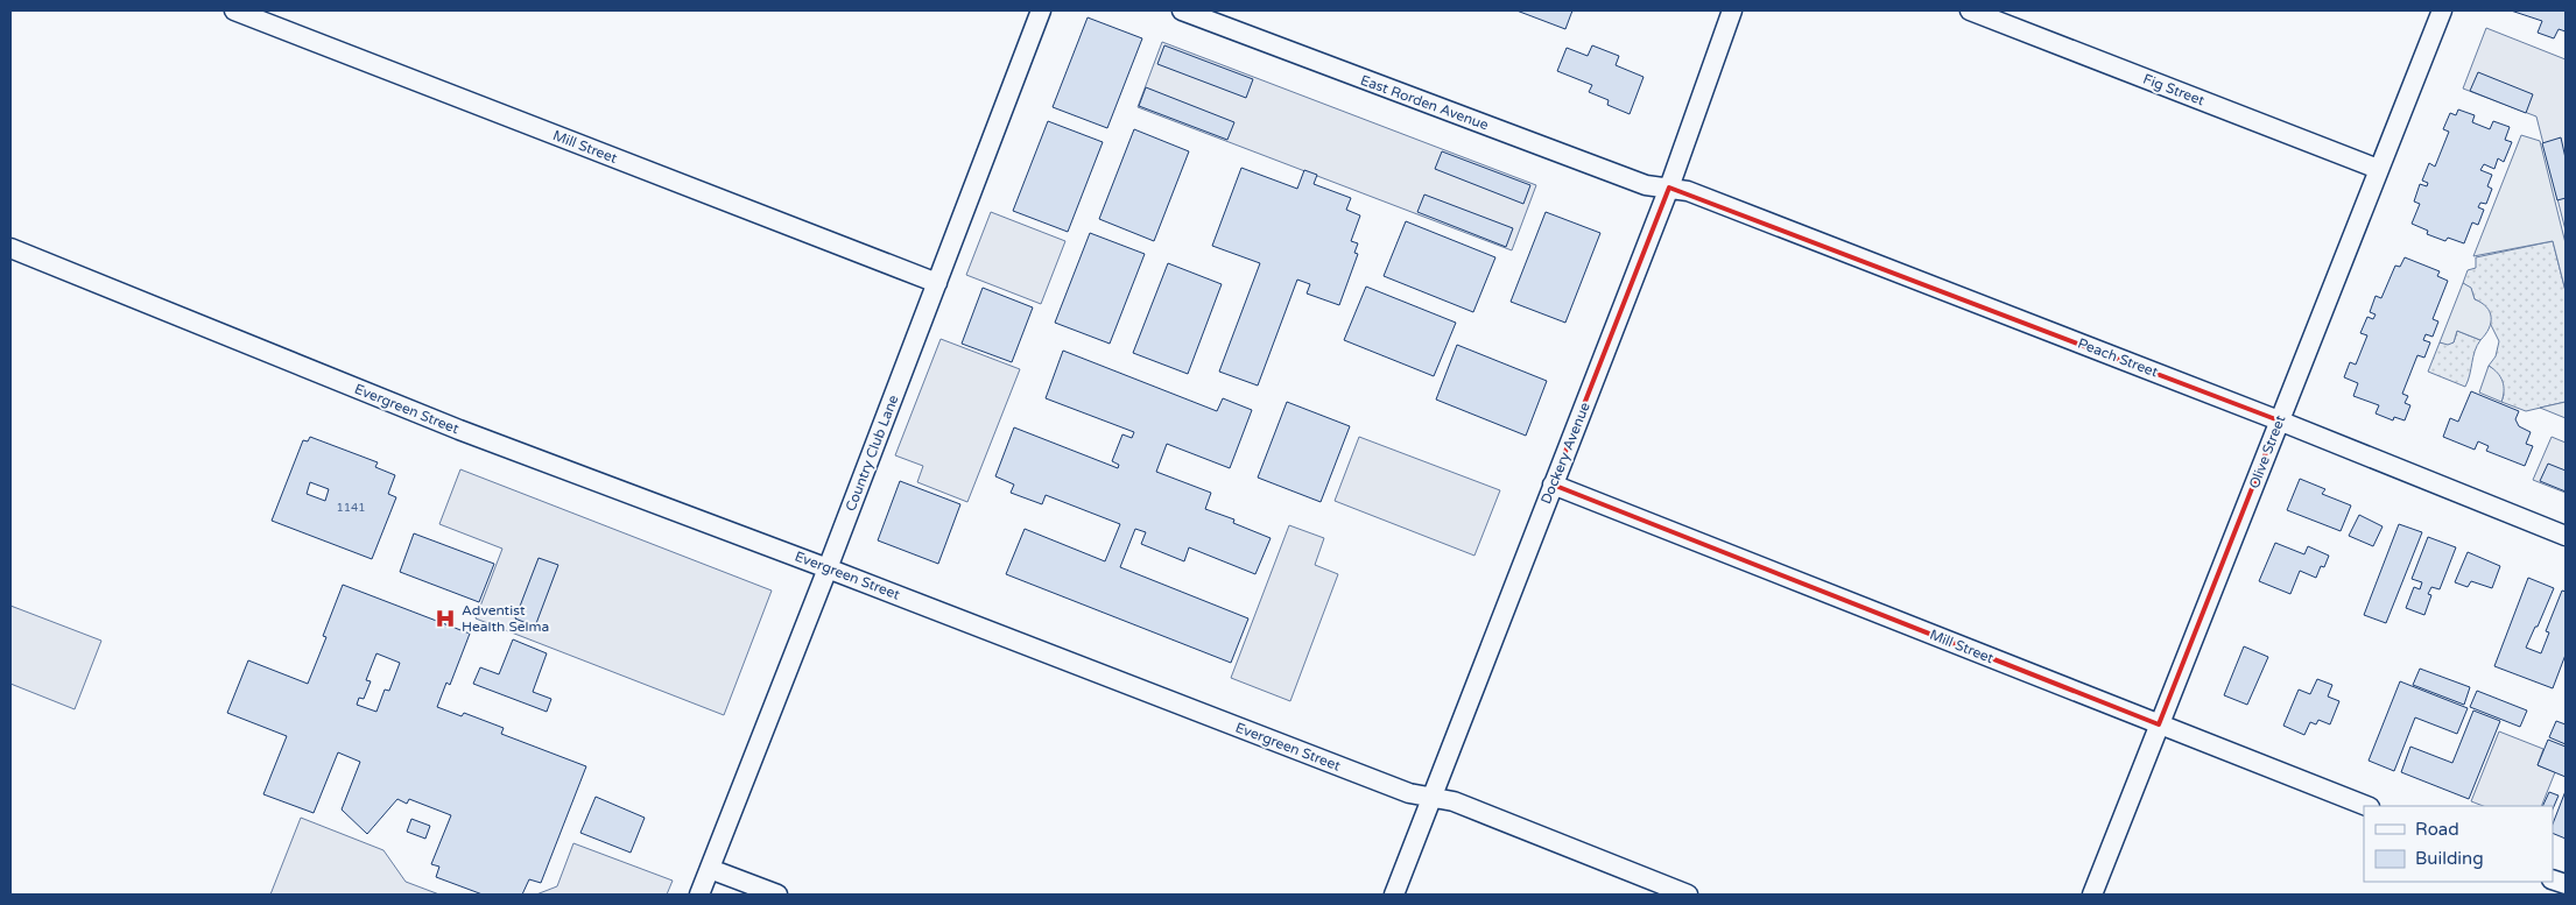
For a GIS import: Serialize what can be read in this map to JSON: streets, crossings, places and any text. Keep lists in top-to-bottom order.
{
  "streets": {
    "street": [
      "Fig Street",
      "East Rorden Avenue",
      "Mill Street",
      "Peach Street",
      "Evergreen Street",
      "Olive Street",
      "Country Club Lane",
      "Dockery Avenue"
    ]
  },
  "crossings": [
    ["Fig Street", "Olive Street"],
    ["East Rorden Avenue", "Peach Street"],
    ["East Rorden Avenue", "Dockery Avenue"],
    ["Mill Street", "Olive Street"],
    ["Mill Street", "Country Club Lane"],
    ["Mill Street", "Dockery Avenue"],
    ["Peach Street", "Olive Street"],
    ["Peach Street", "Dockery Avenue"],
    ["Evergreen Street", "Country Club Lane"],
    ["Evergreen Street", "Dockery Avenue"]
  ],
  "places": {
    "hospital": ["Adventist Health Selma"]
  },
  "house_numbers": ["1141"],
  "legend": ["Road", "Building"]
}
